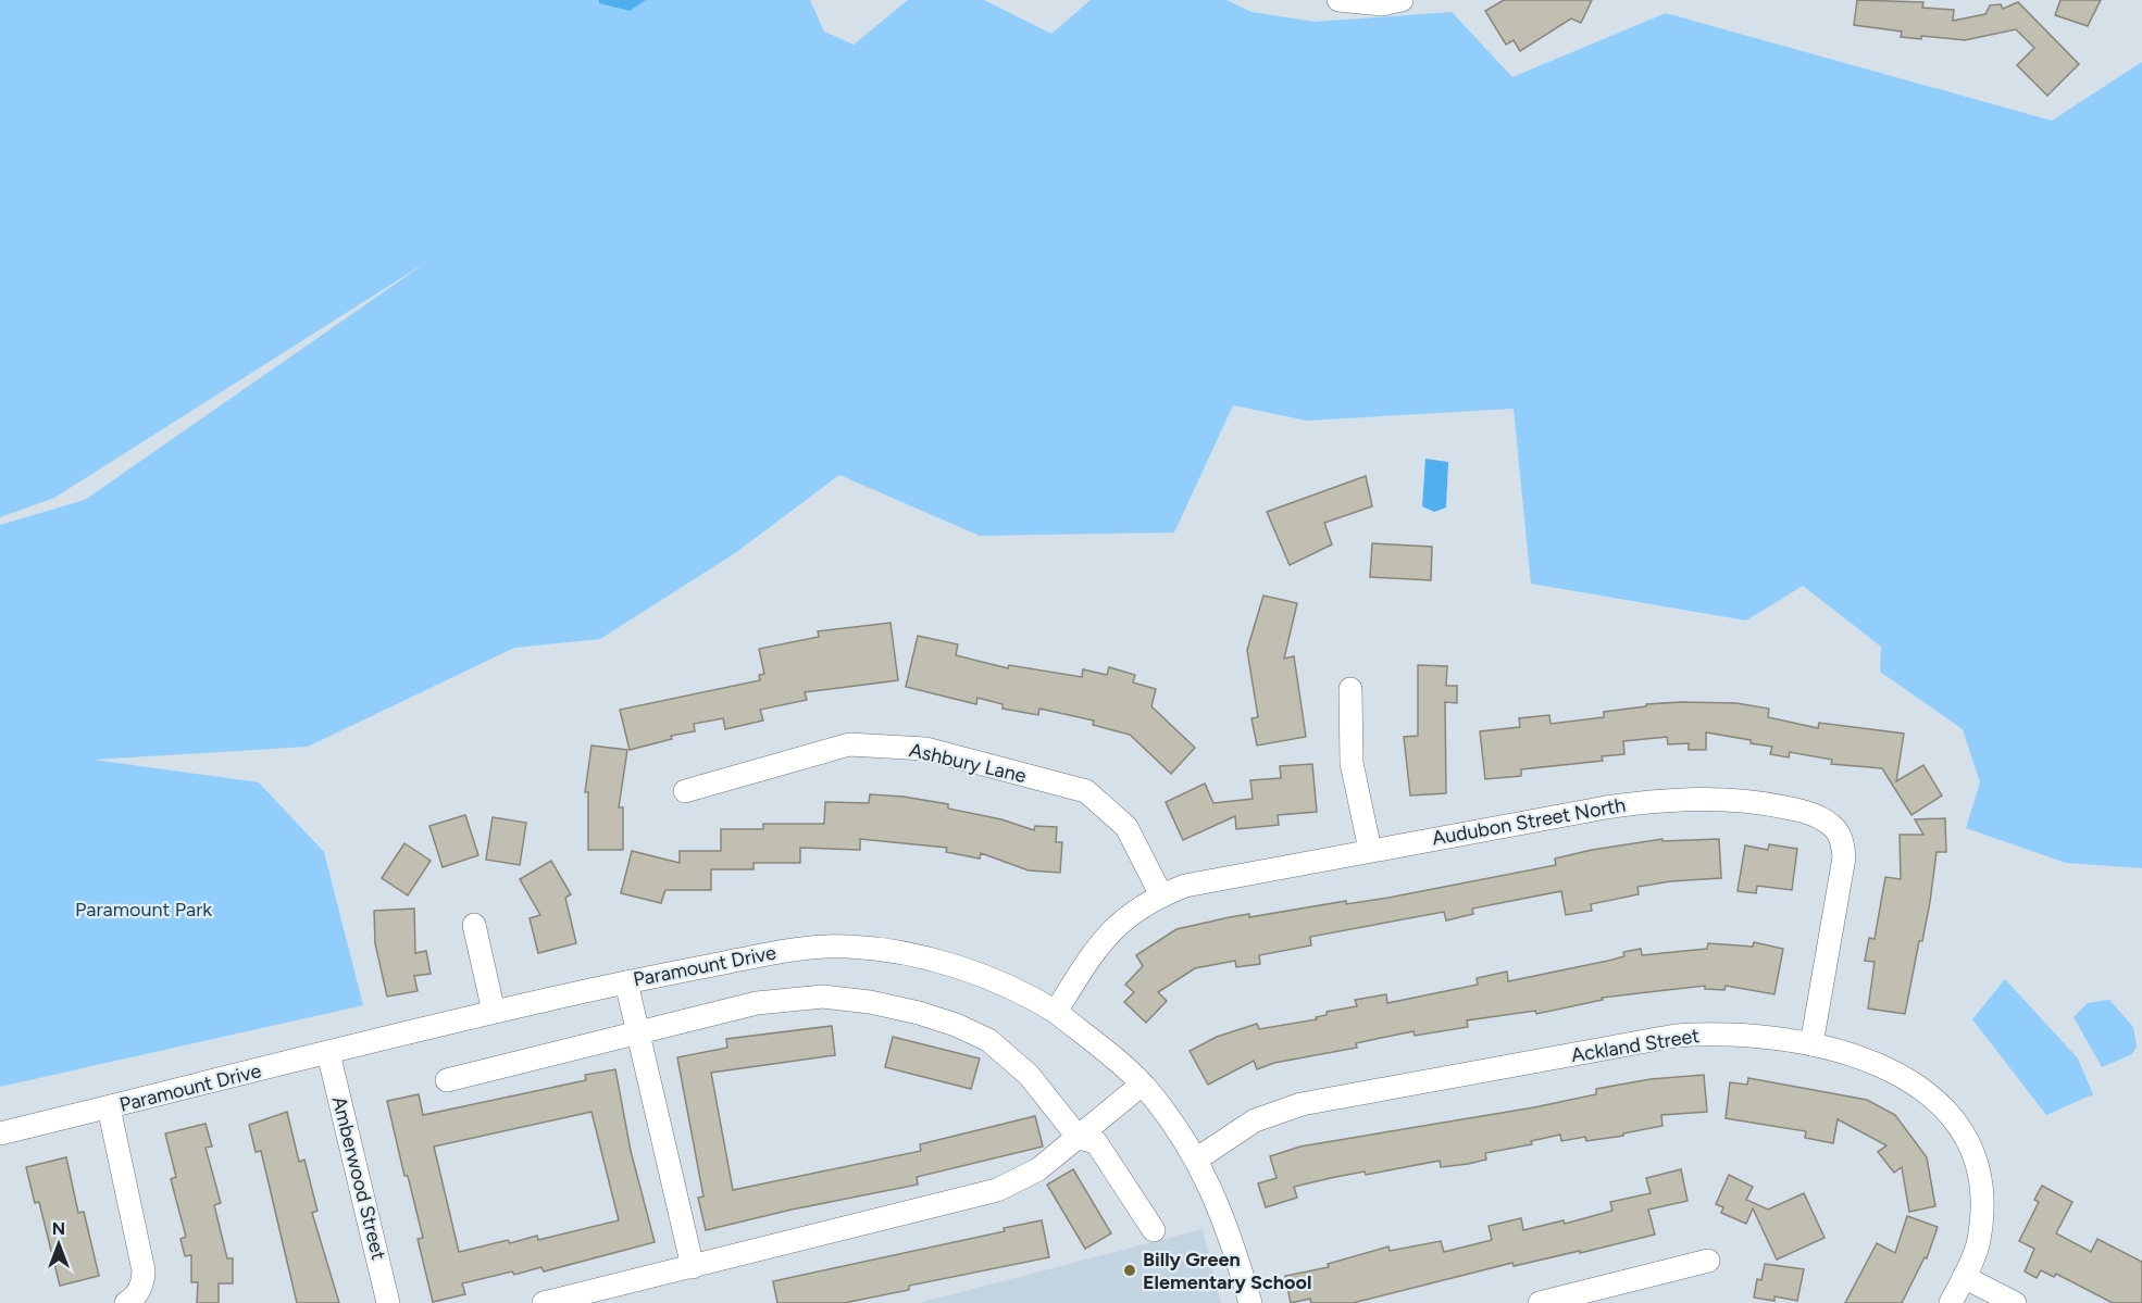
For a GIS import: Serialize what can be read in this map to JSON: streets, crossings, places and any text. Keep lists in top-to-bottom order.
{
  "streets": {
    "street": [
      "Ashbury Lane",
      "Audubon Street North",
      "Paramount Drive",
      "Ackland Street",
      "Amberwood Street"
    ]
  },
  "crossings": [
    ["Ashbury Lane", "Audubon Street North"],
    ["Audubon Street North", "Paramount Drive"],
    ["Audubon Street North", "Ackland Street"],
    ["Paramount Drive", "Ackland Street"],
    ["Paramount Drive", "Amberwood Street"]
  ],
  "parks": ["Paramount Park"],
  "places": ["Billy Green Elementary School"],
  "north": "top"
}
